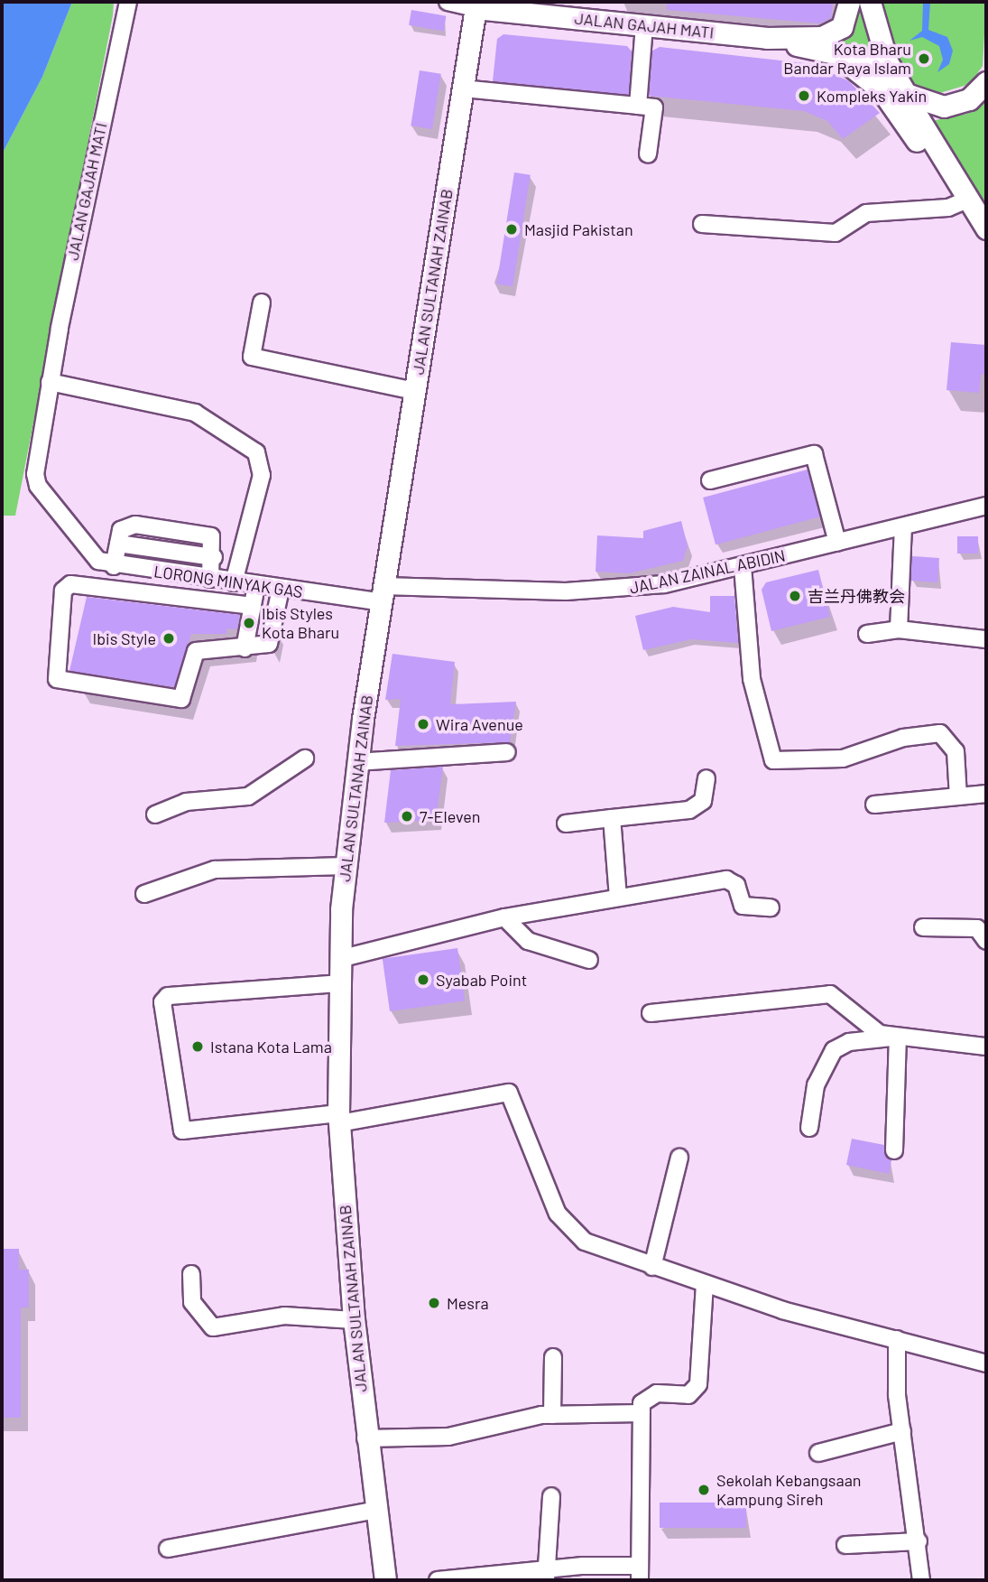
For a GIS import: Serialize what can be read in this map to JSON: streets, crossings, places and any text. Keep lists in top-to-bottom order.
{
  "streets": {
    "main road": ["JALAN GAJAH MATI", "JALAN SULTANAH ZAINAB"],
    "street": ["JALAN ZAINAL ABIDIN", "LORONG MINYAK GAS"]
  },
  "crossings": [
    ["JALAN GAJAH MATI", "JALAN SULTANAH ZAINAB"],
    ["JALAN GAJAH MATI", "LORONG MINYAK GAS"],
    ["JALAN SULTANAH ZAINAB", "JALAN ZAINAL ABIDIN"],
    ["JALAN SULTANAH ZAINAB", "LORONG MINYAK GAS"],
    ["JALAN ZAINAL ABIDIN", "LORONG MINYAK GAS"]
  ],
  "places": [
    "Kota Bharu Bandar Raya Islam",
    "Kompleks Yakin",
    "Masjid Pakistan",
    "吉兰丹佛教会",
    "Ibis Styles Kota Bharu",
    "Ibis Style",
    "Wira Avenue",
    "7-Eleven",
    "Syabab Point",
    "Istana Kota Lama",
    "Mesra",
    "Sekolah Kebangsaan Kampung Sireh"
  ]
}
